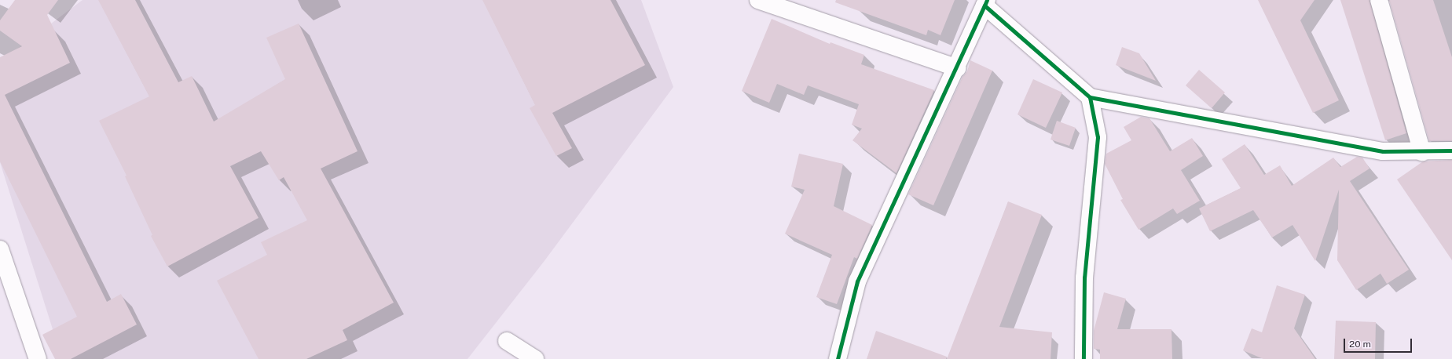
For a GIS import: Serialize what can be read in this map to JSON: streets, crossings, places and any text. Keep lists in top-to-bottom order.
{
  "scale_bar": "20 m"
}
